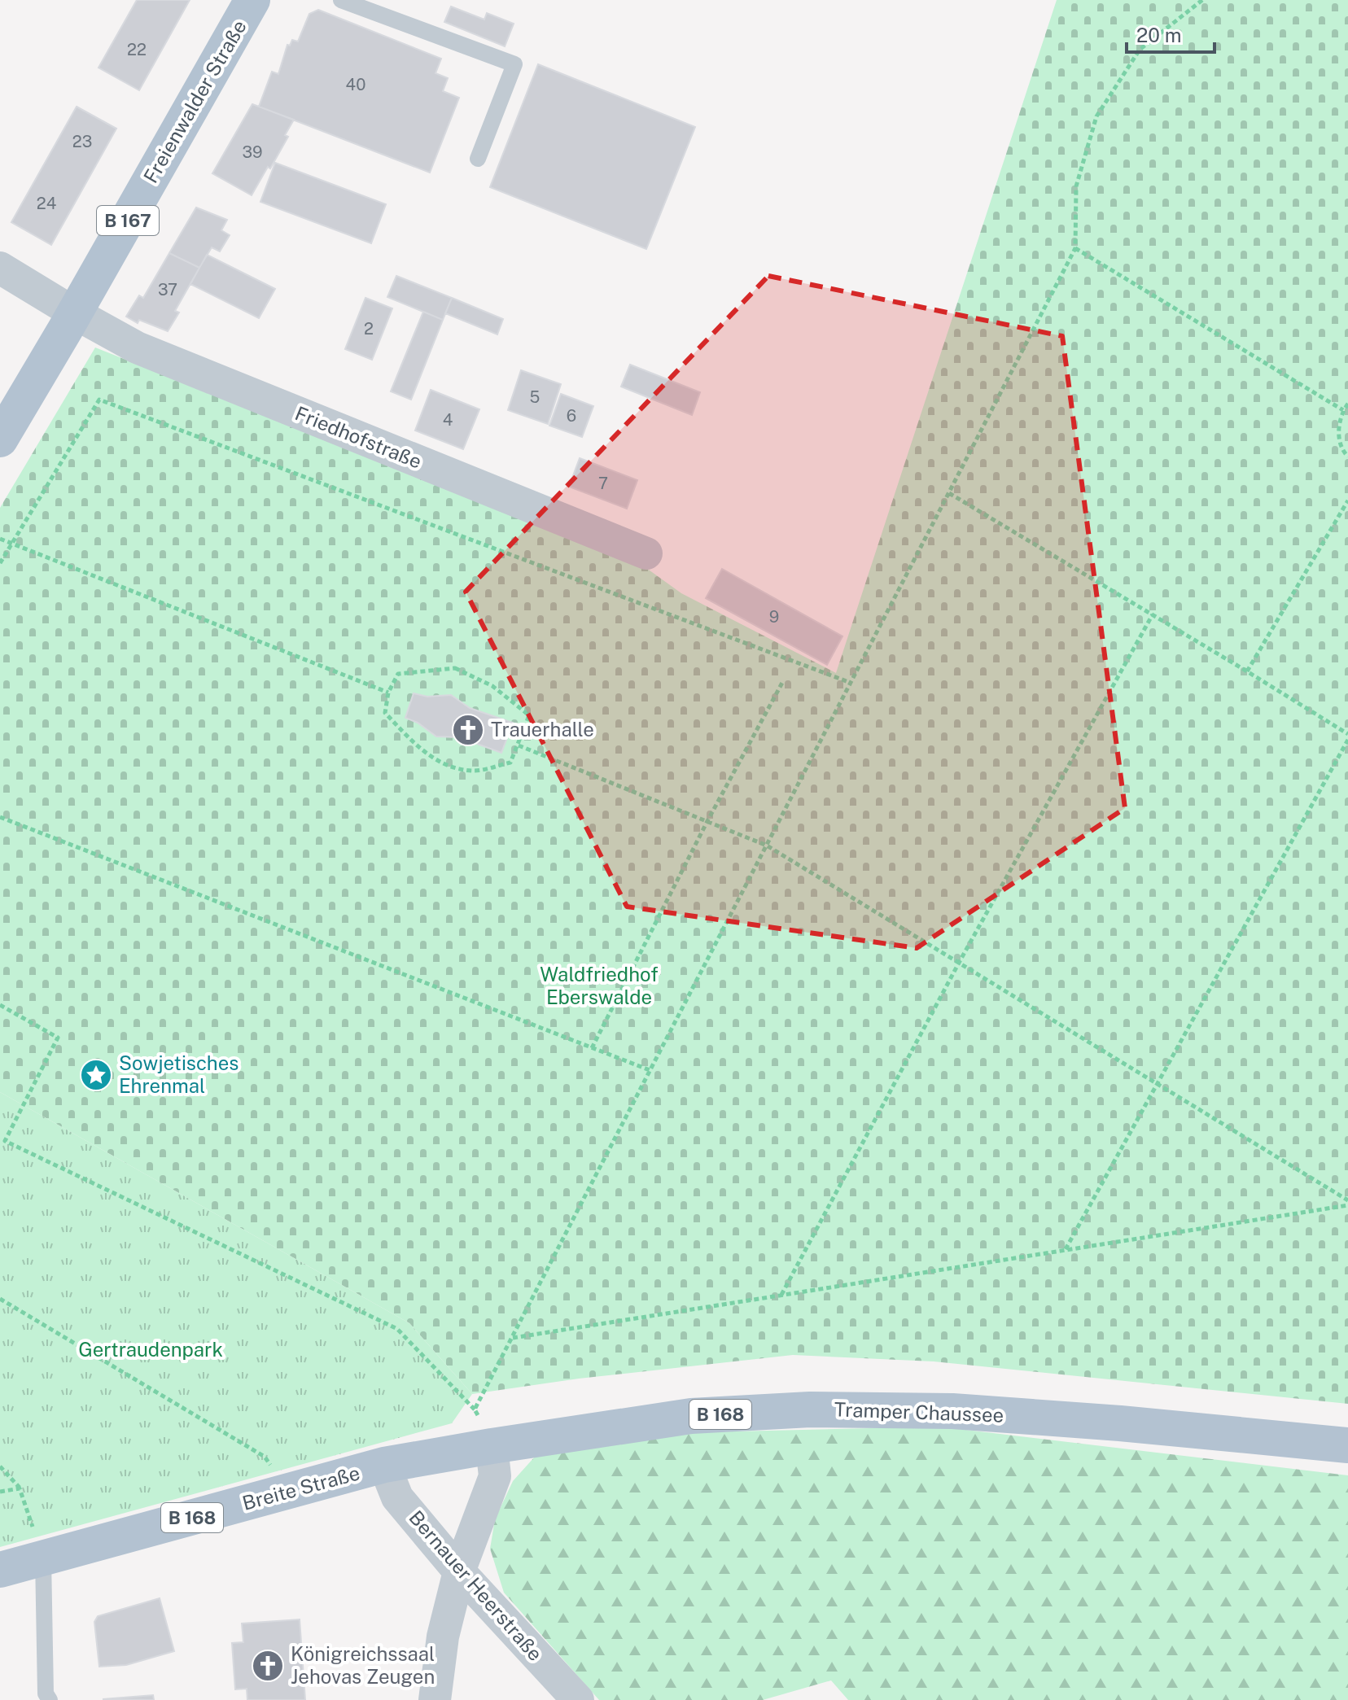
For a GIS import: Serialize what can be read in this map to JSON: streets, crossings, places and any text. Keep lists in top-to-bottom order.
{
  "streets": {
    "main road": [
      "Freienwalder Straße",
      "B 167",
      "Tramper Chaussee",
      "B 168",
      "Breite Straße"
    ],
    "street": ["Friedhofstraße", "Bernauer Heerstraße"]
  },
  "crossings": [
    ["Freienwalder Straße", "Friedhofstraße"],
    ["Tramper Chaussee", "Breite Straße"],
    ["Breite Straße", "Bernauer Heerstraße"]
  ],
  "parks": ["Waldfriedhof Eberswalde", "Gertraudenpark"],
  "places": {
    "church": ["Trauerhalle", "Königreichssaal Jehovas Zeugen"],
    "place": ["Sowjetisches Ehrenmal"]
  },
  "house_numbers": [
    "22",
    "40",
    "23",
    "39",
    "24",
    "37",
    "2",
    "5",
    "6",
    "4",
    "7",
    "9"
  ],
  "scale_bar": "20 m"
}
